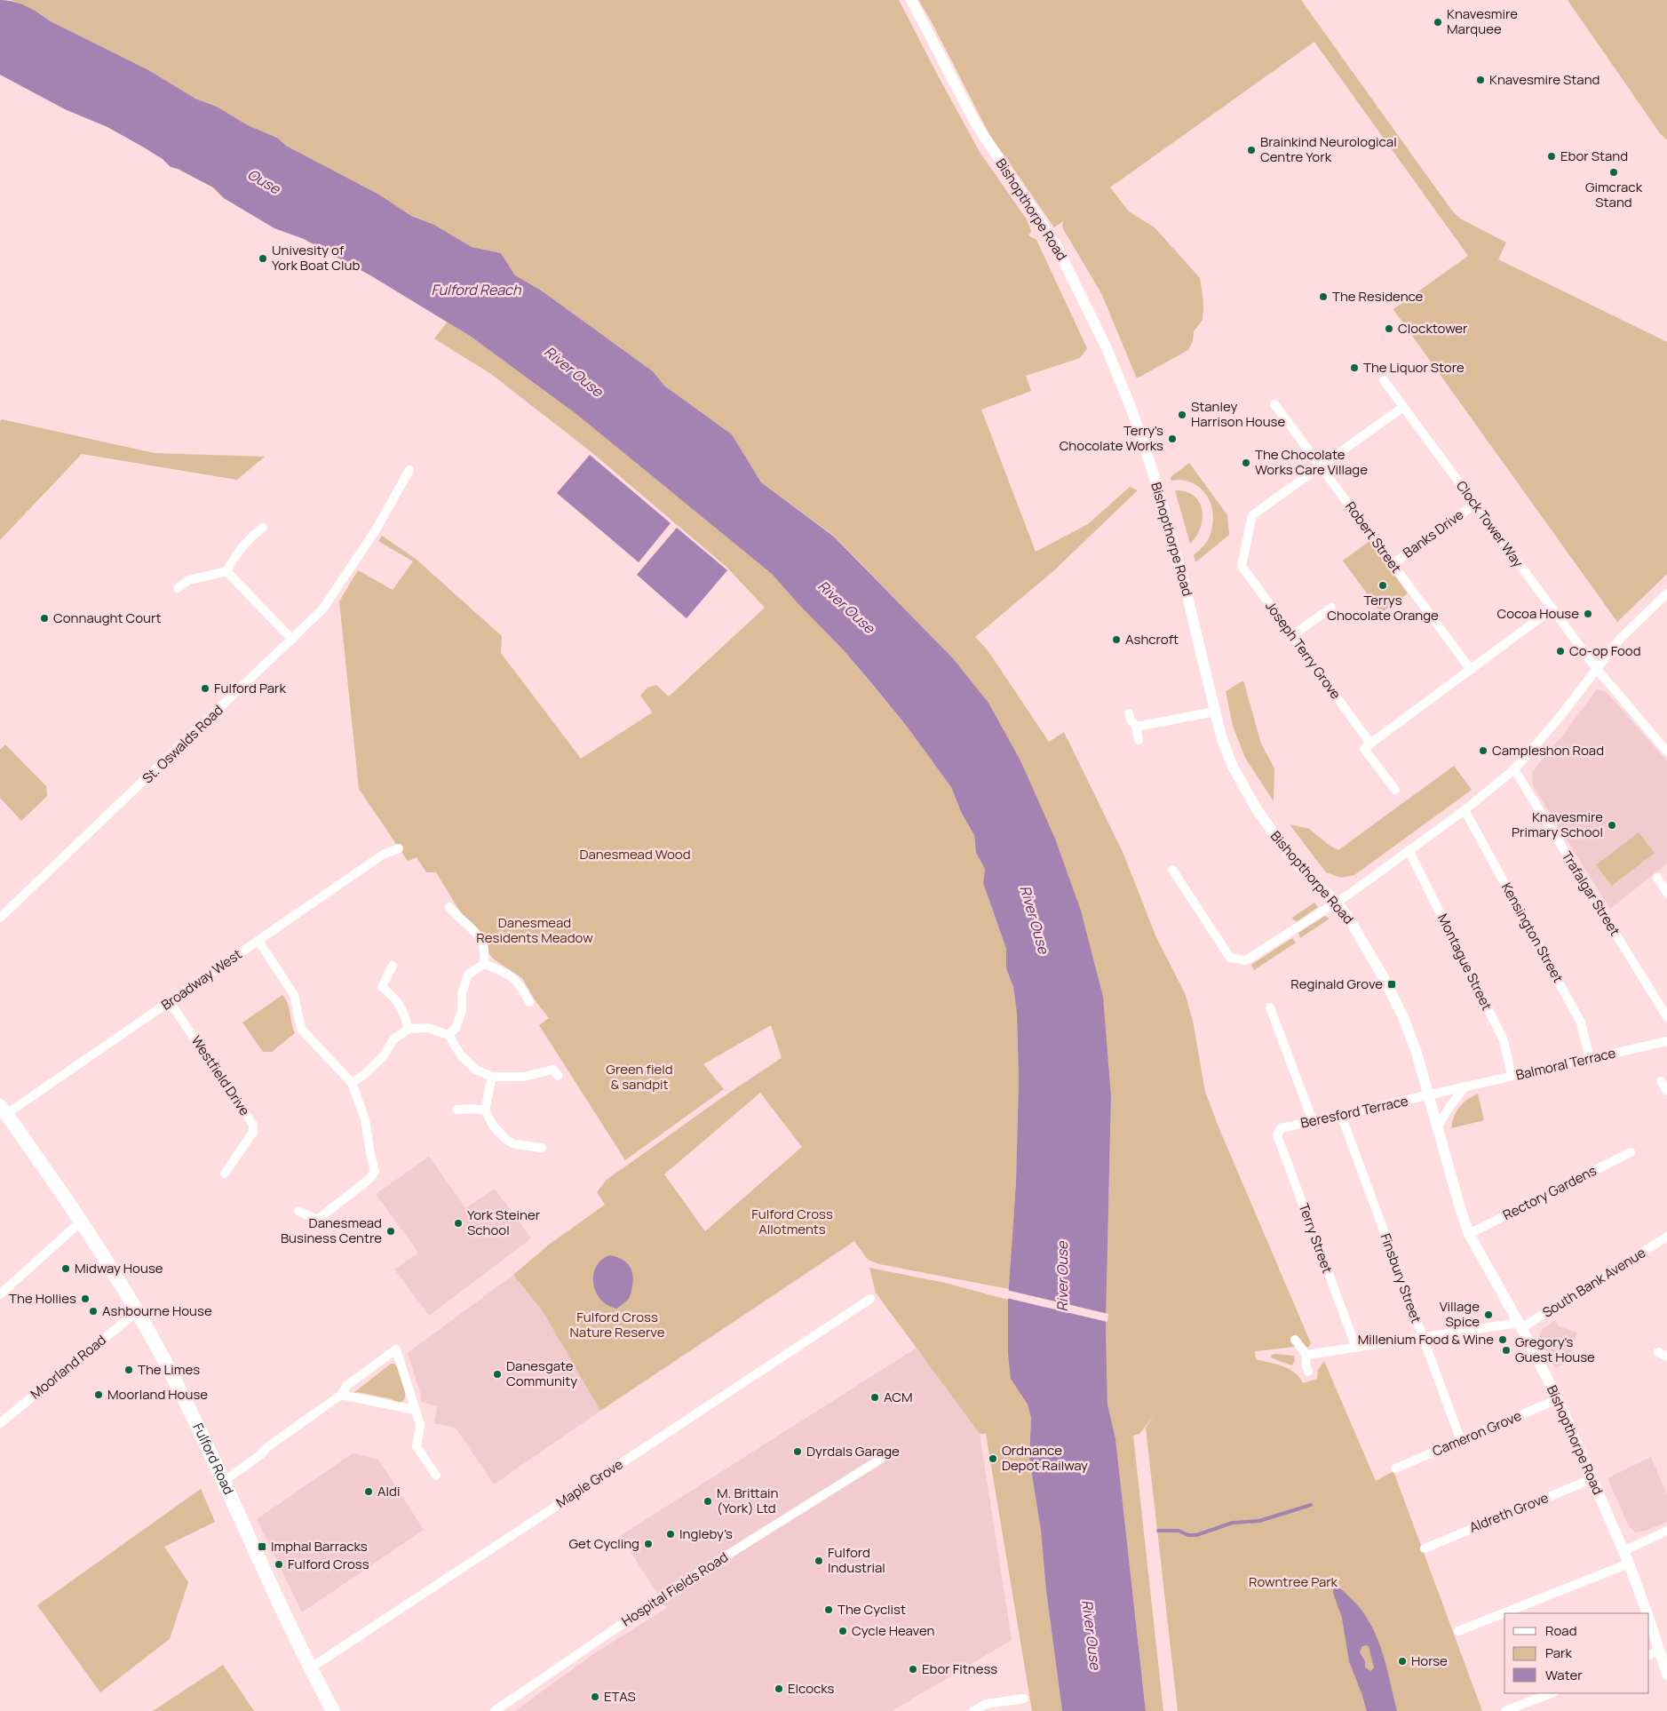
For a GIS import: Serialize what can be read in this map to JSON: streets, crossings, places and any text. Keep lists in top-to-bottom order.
{
  "streets": {
    "main road": ["Fulford Road"],
    "street": [
      "Bishopthorpe Road",
      "Clock Tower Way",
      "Banks Drive",
      "Robert Street",
      "Joseph Terry Grove",
      "St. Oswalds Road",
      "Trafalgar Street",
      "Kensington Street",
      "Montague Street",
      "Broadway West",
      "Balmoral Terrace",
      "Westfield Drive",
      "Beresford Terrace",
      "Rectory Gardens",
      "Terry Street",
      "Finsbury Street",
      "South Bank Avenue",
      "Moorland Road",
      "Cameron Grove",
      "Maple Grove",
      "Aldreth Grove",
      "Hospital Fields Road"
    ]
  },
  "crossings": [
    ["Bishopthorpe Road", "Balmoral Terrace"],
    ["Bishopthorpe Road", "Beresford Terrace"],
    ["Bishopthorpe Road", "Rectory Gardens"],
    ["Bishopthorpe Road", "South Bank Avenue"],
    ["Bishopthorpe Road", "Cameron Grove"],
    ["Bishopthorpe Road", "Aldreth Grove"],
    ["Clock Tower Way", "Banks Drive"],
    ["Clock Tower Way", "Joseph Terry Grove"],
    ["Banks Drive", "Robert Street"],
    ["Robert Street", "Joseph Terry Grove"],
    ["Kensington Street", "Balmoral Terrace"],
    ["Montague Street", "Balmoral Terrace"],
    ["Broadway West", "Westfield Drive"],
    ["Broadway West", "Fulford Road"],
    ["Balmoral Terrace", "Beresford Terrace"],
    ["Beresford Terrace", "Terry Street"],
    ["Beresford Terrace", "Finsbury Street"],
    ["Finsbury Street", "Cameron Grove"],
    ["Moorland Road", "Fulford Road"],
    ["Fulford Road", "Maple Grove"]
  ],
  "water": ["Ouse", "Fulford Reach", "River Ouse"],
  "parks": [
    "Danesmead Wood",
    "Danesmead Residents Meadow",
    "Green field & sandpit",
    "Fulford Cross Allotments",
    "Fulford Cross Nature Reserve",
    "Rowntree Park"
  ],
  "places": {
    "other": [
      "Knavesmire Marquee",
      "Knavesmire Stand",
      "Brainkind Neurological Centre York",
      "Ebor Stand",
      "Gimcrack Stand",
      "Univesity of York Boat Club",
      "The Residence",
      "Clocktower",
      "The Liquor Store",
      "Stanley Harrison House",
      "Terry's Chocolate Works",
      "The Chocolate Works Care Village",
      "Terrys Chocolate Orange",
      "Cocoa House",
      "Connaught Court",
      "Ashcroft",
      "Co-op Food",
      "Fulford Park",
      "Campleshon Road",
      "Knavesmire Primary School",
      "York Steiner School",
      "Danesmead Business Centre",
      "Midway House",
      "The Hollies",
      "Ashbourne House",
      "Village Spice",
      "Millenium Food & Wine",
      "Gregory's Guest House",
      "The Limes",
      "Danesgate Community",
      "Moorland House",
      "ACM",
      "Dyrdals Garage",
      "Ordnance Depot Railway",
      "Aldi",
      "M. Brittain (York) Ltd",
      "Ingleby’s",
      "Get Cycling",
      "Fulford Industrial",
      "Fulford Cross",
      "The Cyclist",
      "Cycle Heaven",
      "Horse",
      "Ebor Fitness",
      "Elcocks",
      "ETAS"
    ],
    "transit": ["Reginald Grove", "Imphal Barracks"]
  },
  "legend": ["Road", "Park", "Water"]
}
